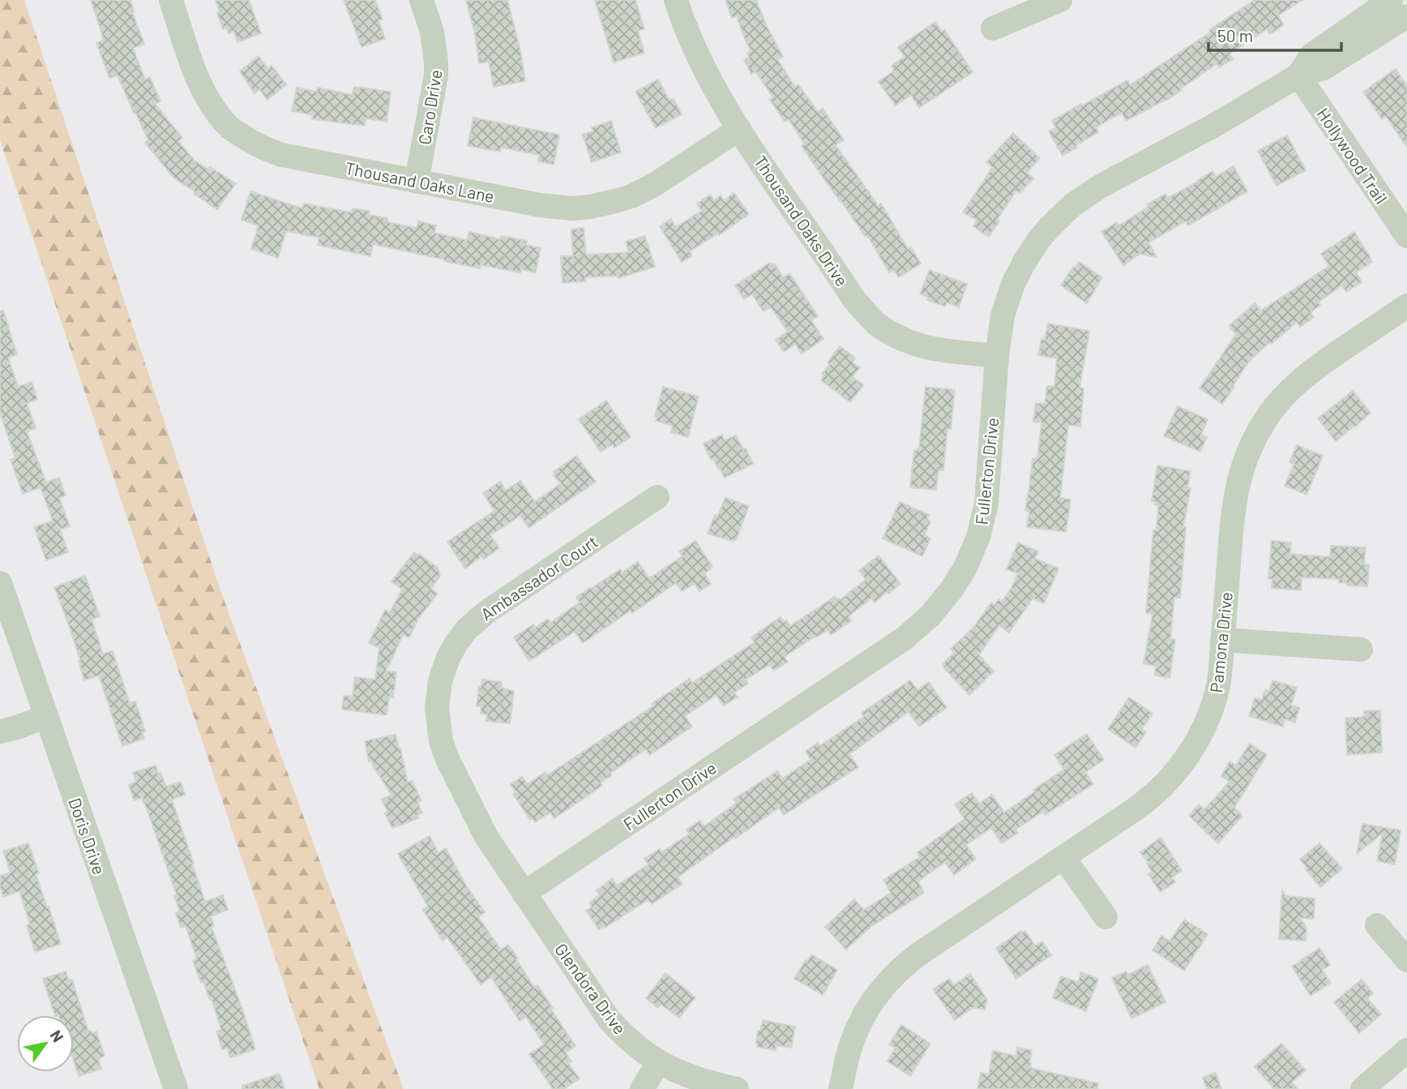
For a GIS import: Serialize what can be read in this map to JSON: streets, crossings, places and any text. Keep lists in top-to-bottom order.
{
  "streets": {
    "street": [
      "Caro Drive",
      "Hollywood Trail",
      "Thousand Oaks Lane",
      "Thousand Oaks Drive",
      "Fullerton Drive",
      "Ambassador Court",
      "Pamona Drive",
      "Doris Drive",
      "Glendora Drive"
    ]
  },
  "crossings": [
    ["Caro Drive", "Thousand Oaks Lane"],
    ["Hollywood Trail", "Fullerton Drive"],
    ["Thousand Oaks Lane", "Thousand Oaks Drive"],
    ["Thousand Oaks Drive", "Fullerton Drive"],
    ["Fullerton Drive", "Ambassador Court"],
    ["Fullerton Drive", "Glendora Drive"],
    ["Ambassador Court", "Glendora Drive"]
  ],
  "scale_bar": "50 m",
  "north": "top right"
}
